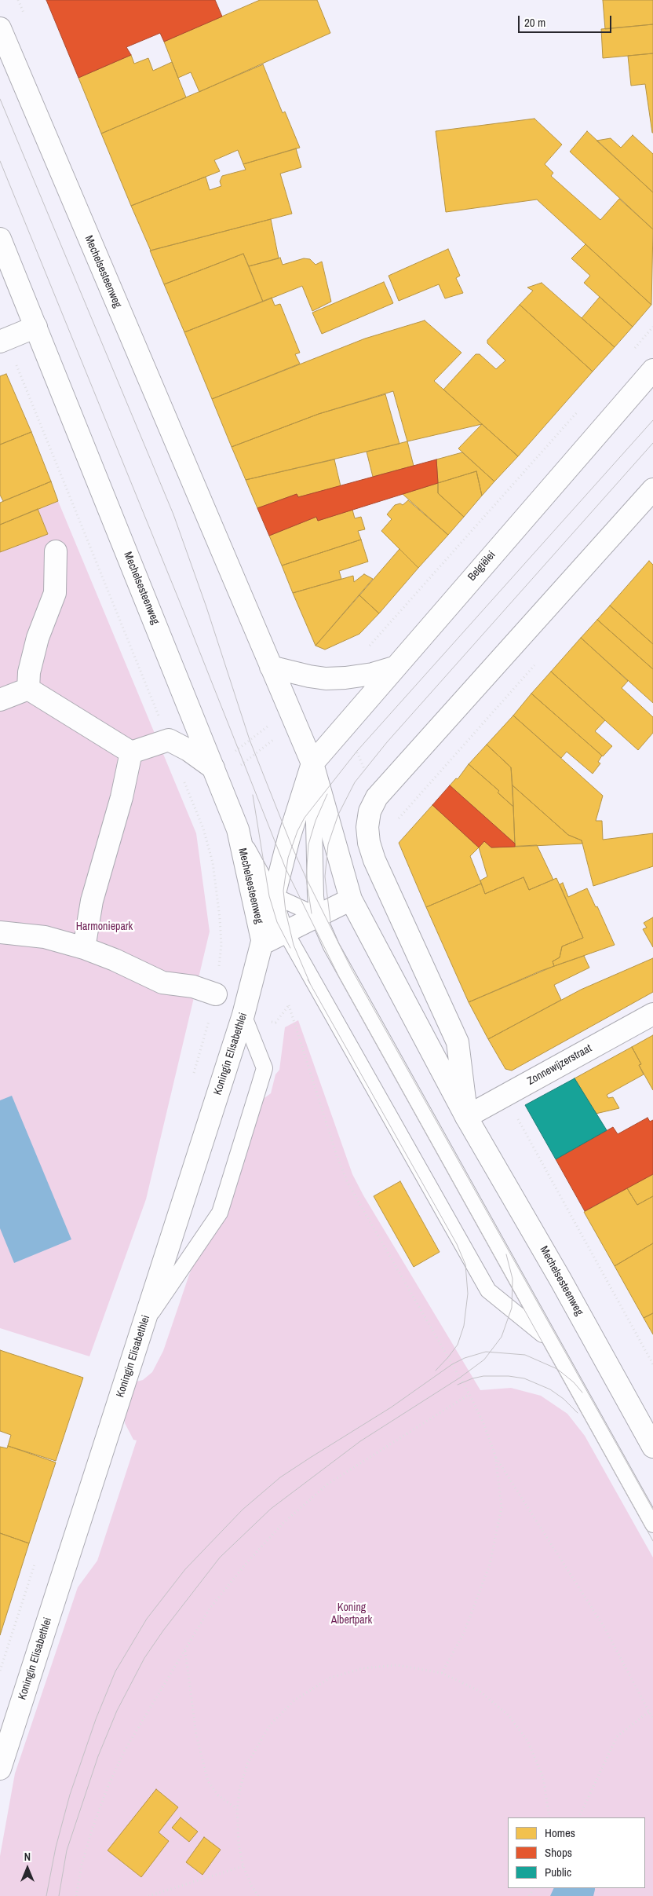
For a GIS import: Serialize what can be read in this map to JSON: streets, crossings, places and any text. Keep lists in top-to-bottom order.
{
  "streets": {
    "main road": [
      "Mechelsesteenweg",
      "Belgiëlei",
      "Koningin Elisabethlei",
      "Zonnewijzerstraat"
    ]
  },
  "crossings": [
    ["Mechelsesteenweg", "Belgiëlei"],
    ["Mechelsesteenweg", "Koningin Elisabethlei"],
    ["Mechelsesteenweg", "Zonnewijzerstraat"],
    ["Belgiëlei", "Koningin Elisabethlei"]
  ],
  "parks": ["Harmoniepark", "Koning Albertpark"],
  "legend": ["Homes", "Shops", "Public"],
  "scale_bar": "20 m",
  "north": "top"
}
